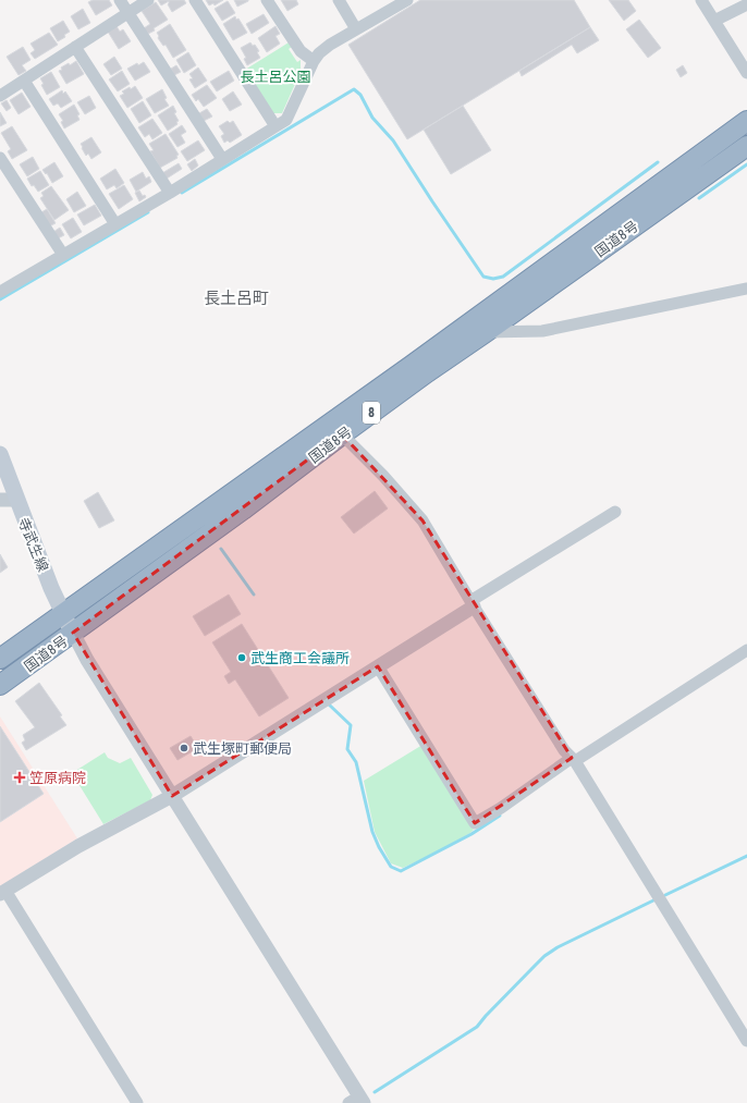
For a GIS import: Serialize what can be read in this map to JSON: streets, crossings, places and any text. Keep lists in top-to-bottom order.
{
  "streets": {
    "highway": ["国道8号", "8"],
    "main road": ["寺武生線"]
  },
  "crossings": [
    ["国道8号", "寺武生線"]
  ],
  "districts": ["長土呂町"],
  "parks": ["長土呂公園"],
  "places": {
    "other": ["武生商工会議所", "武生塚町郵便局"],
    "health": ["笠原病院"]
  }
}
